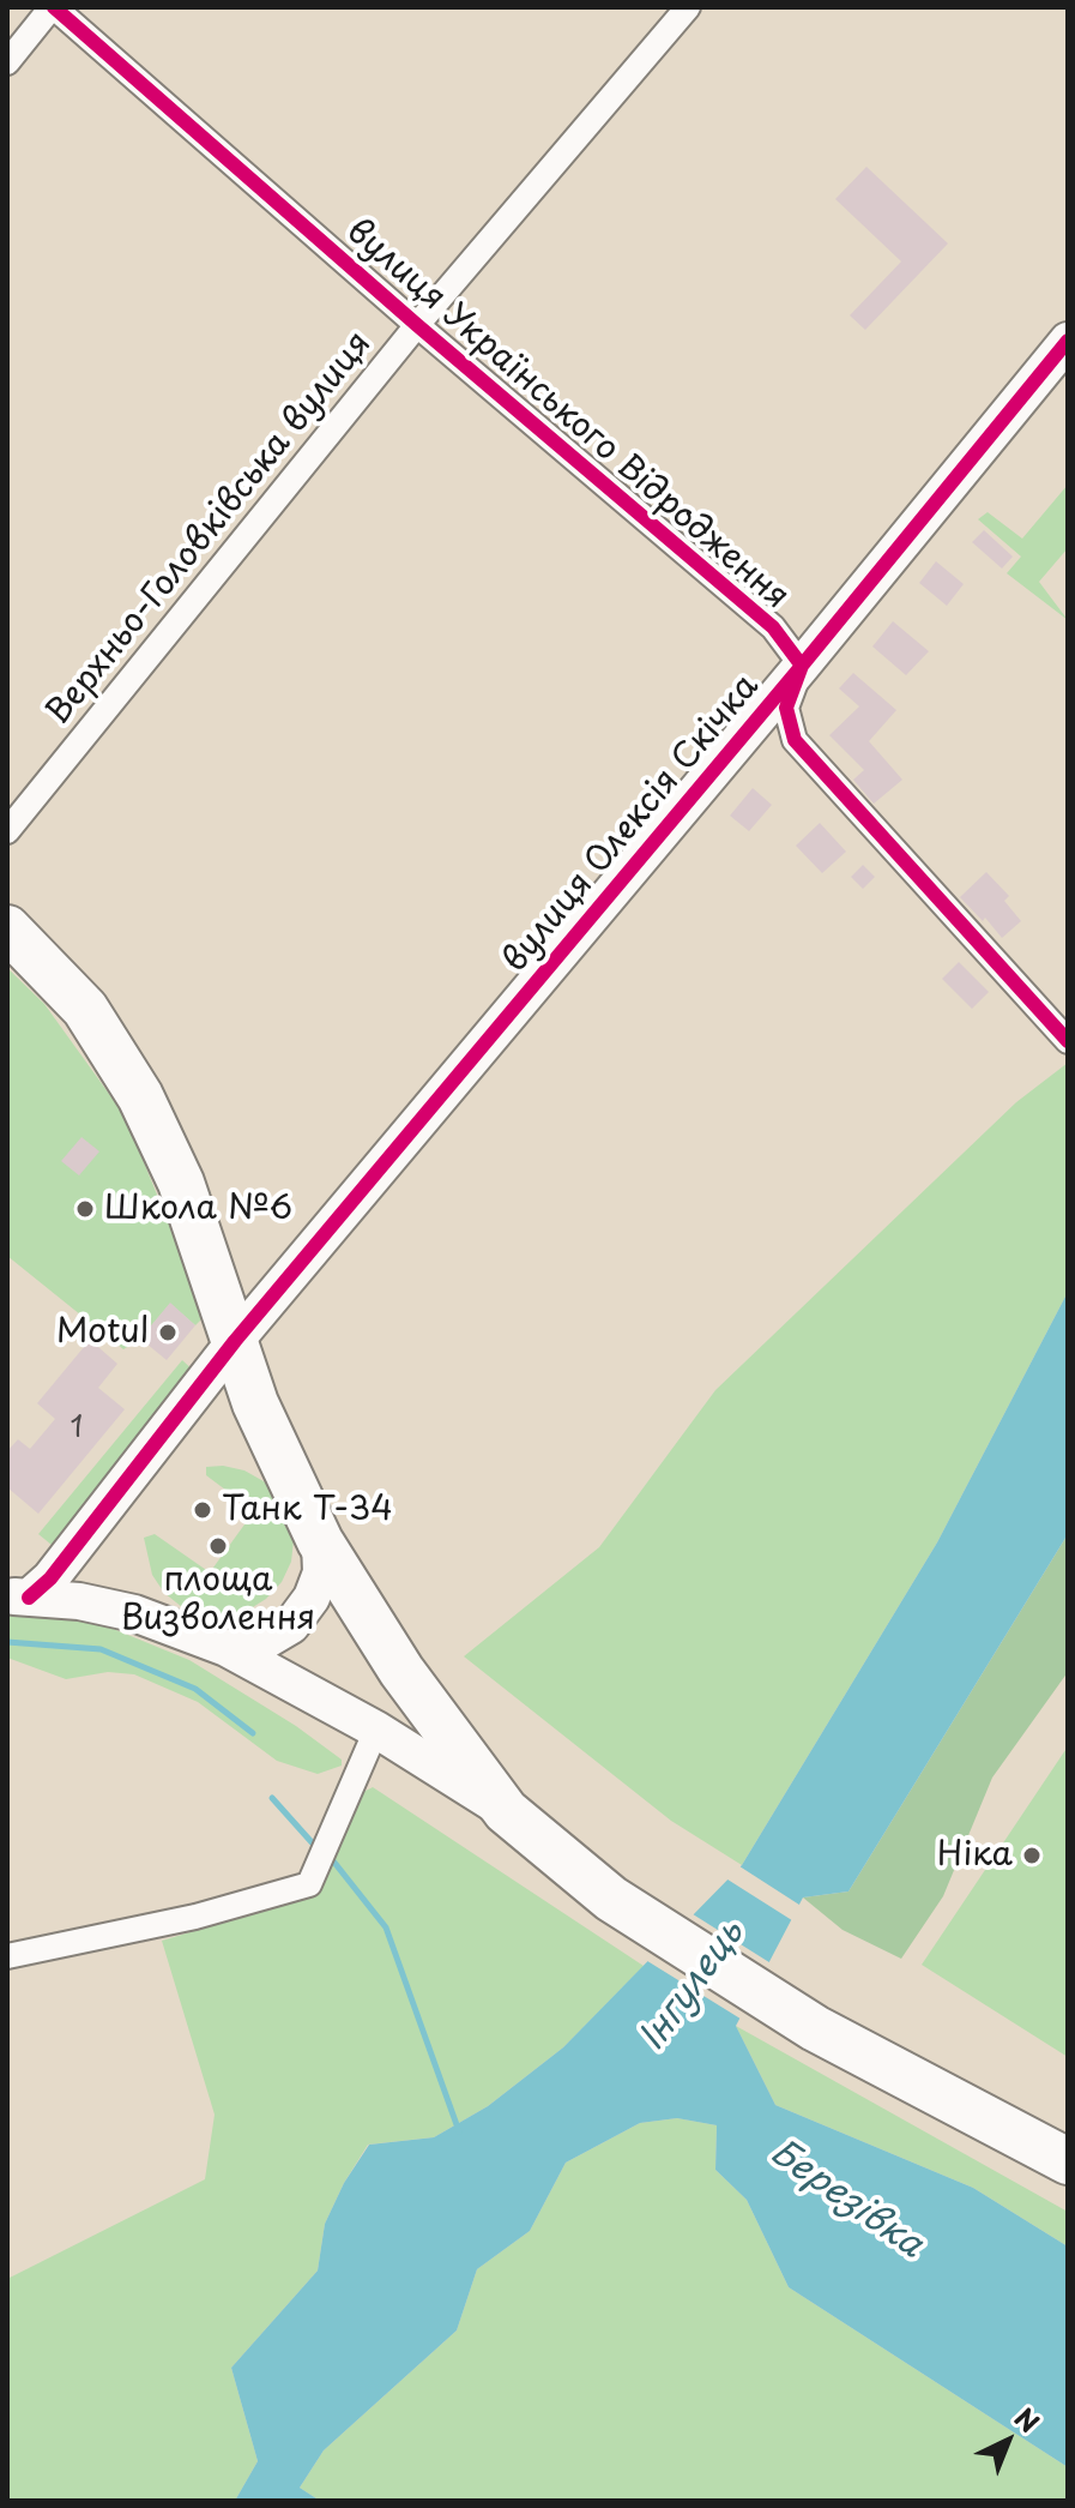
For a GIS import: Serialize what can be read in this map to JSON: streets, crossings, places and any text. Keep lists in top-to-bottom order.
{
  "streets": {
    "street": ["вулиця Українського Відродження", "Верхньо-Головківська вулиця", "вулиця Олексія Скічка"]
  },
  "crossings": [
    ["вулиця Українського Відродження", "Верхньо-Головківська вулиця"],
    ["вулиця Українського Відродження", "вулиця Олексія Скічка"]
  ],
  "water": ["Інгулець", "Березівка"],
  "places": [
    "Школа №6",
    "Motul",
    "Танк Т-34",
    "площа Визволення",
    "Ніка"
  ],
  "house_numbers": ["1"],
  "north": "top right"
}
